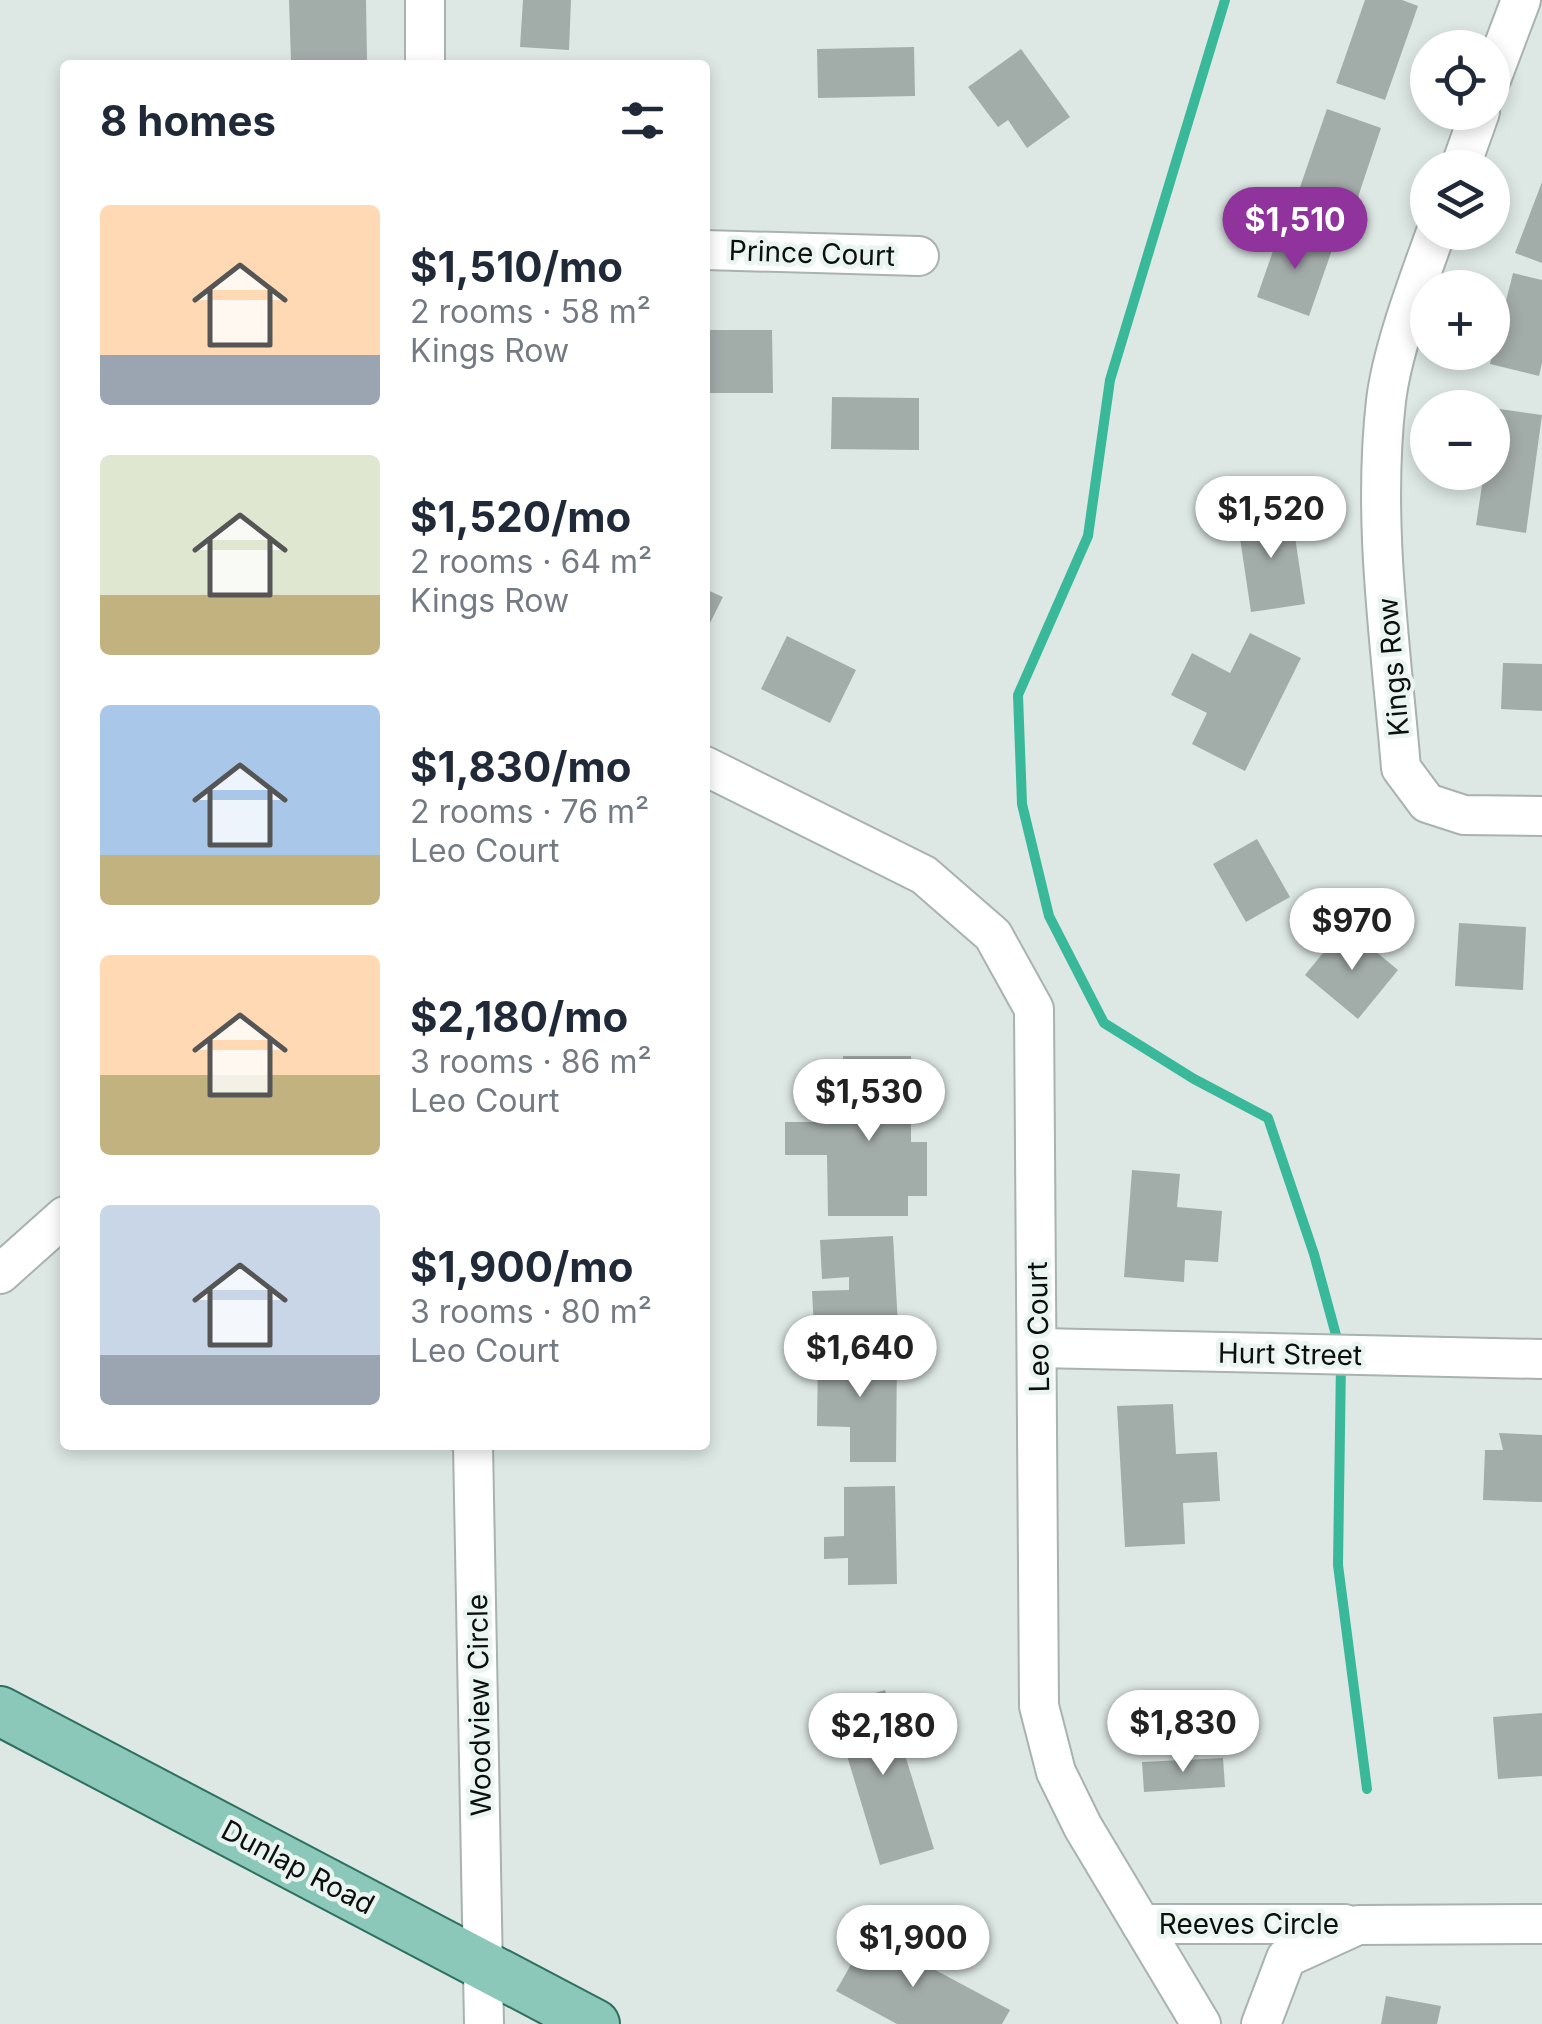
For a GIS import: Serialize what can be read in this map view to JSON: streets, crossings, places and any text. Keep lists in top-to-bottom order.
{
  "streets": {
    "main road": ["Dunlap Road"],
    "street": [
      "Prince Court",
      "Kings Row",
      "Leo Court",
      "Hurt Street",
      "Woodview Circle",
      "Reeves Circle"
    ]
  },
  "crossings": [
    ["Leo Court", "Hurt Street"],
    ["Leo Court", "Reeves Circle"],
    ["Woodview Circle", "Dunlap Road"]
  ],
  "page": {
    "map_buttons": ["+", "−"],
    "heading": "8 homes",
    "list": [
      {
        "name": "$1,510/mo",
        "note": "2 rooms · 58 m² · Kings Row"
      },
      {
        "name": "$1,520/mo",
        "note": "2 rooms · 64 m² · Kings Row"
      },
      {
        "name": "$1,830/mo",
        "note": "2 rooms · 76 m² · Leo Court"
      },
      {
        "name": "$2,180/mo",
        "note": "3 rooms · 86 m² · Leo Court"
      },
      {
        "name": "$1,900/mo",
        "note": "3 rooms · 80 m² · Leo Court"
      }
    ],
    "price": [
      "$1,510",
      "$1,520",
      "$970",
      "$1,530",
      "$1,640",
      "$1,830",
      "$2,180",
      "$1,900"
    ]
  }
}
